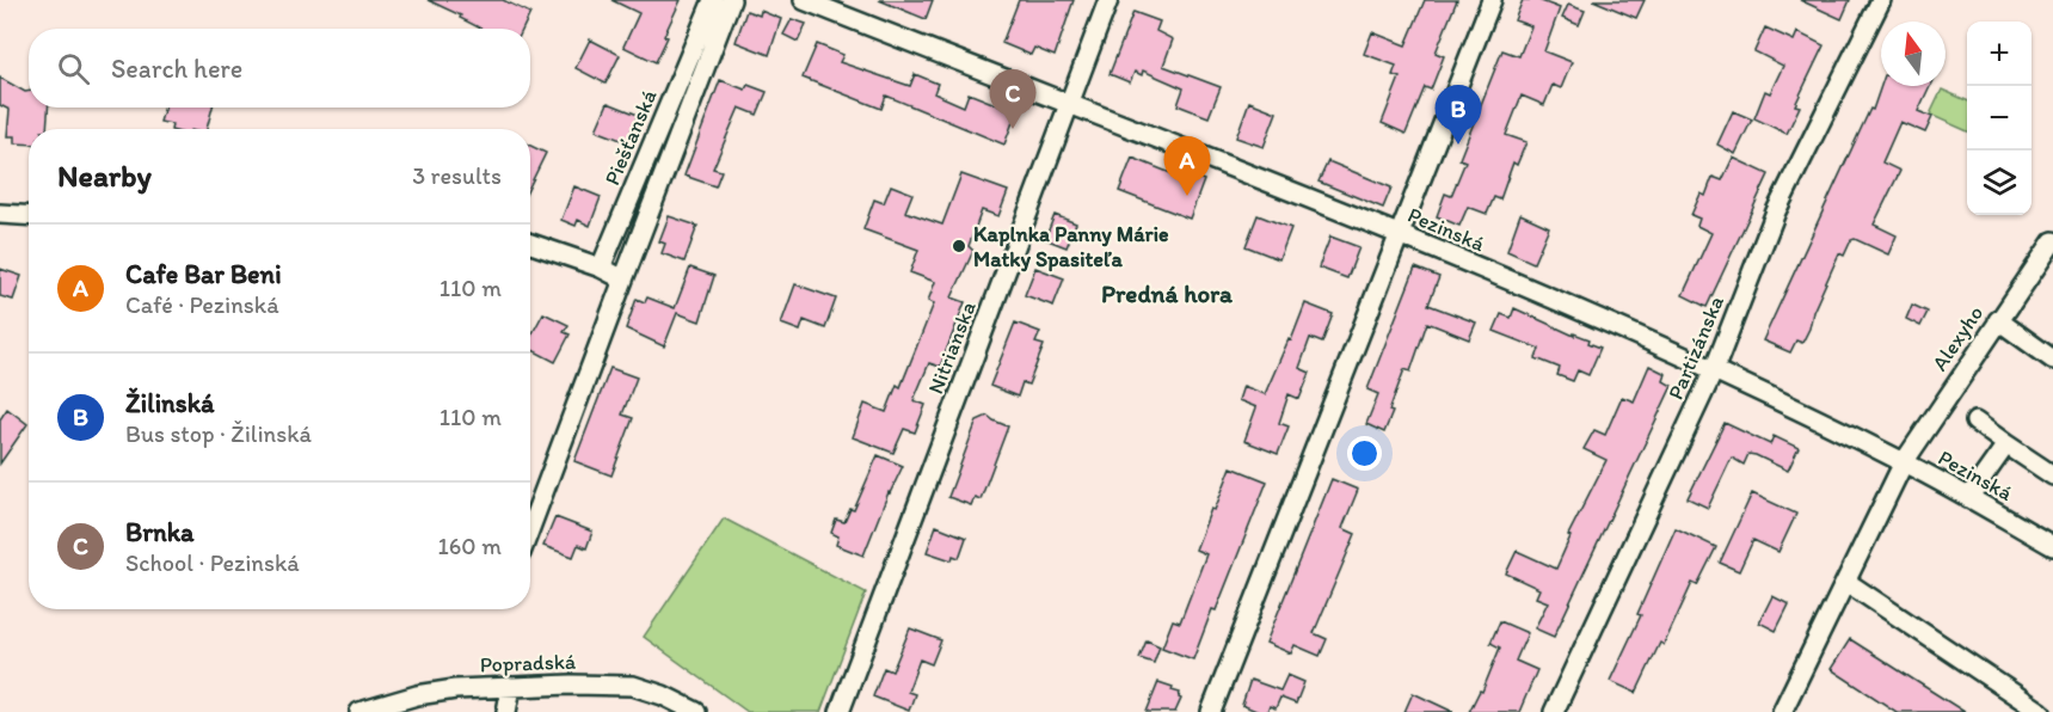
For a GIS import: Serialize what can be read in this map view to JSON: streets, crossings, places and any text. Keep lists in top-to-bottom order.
{
  "streets": {
    "street": [
      "Piešťanská",
      "Pezinská",
      "Alexyho",
      "Nitrianska",
      "Partizánska",
      "Popradská"
    ]
  },
  "crossings": [
    ["Pezinská", "Alexyho"],
    ["Pezinská", "Nitrianska"],
    ["Pezinská", "Partizánska"]
  ],
  "districts": ["Predná hora"],
  "places": ["Kaplnka Panny Márie Matky Spasiteľa"],
  "north": "top",
  "page": {
    "map_buttons": ["+", "−"],
    "search": "Search here",
    "pins": ["C", "B", "A"],
    "heading": ["Nearby", "3 results"],
    "list": [
      {
        "mark": "A",
        "name": "Cafe Bar Beni",
        "note": "Café · Pezinská",
        "value": "110 m"
      },
      {
        "mark": "B",
        "name": "Žilinská",
        "note": "Bus stop · Žilinská",
        "value": "110 m"
      },
      {
        "mark": "C",
        "name": "Brnka",
        "note": "School · Pezinská",
        "value": "160 m"
      }
    ]
  }
}
